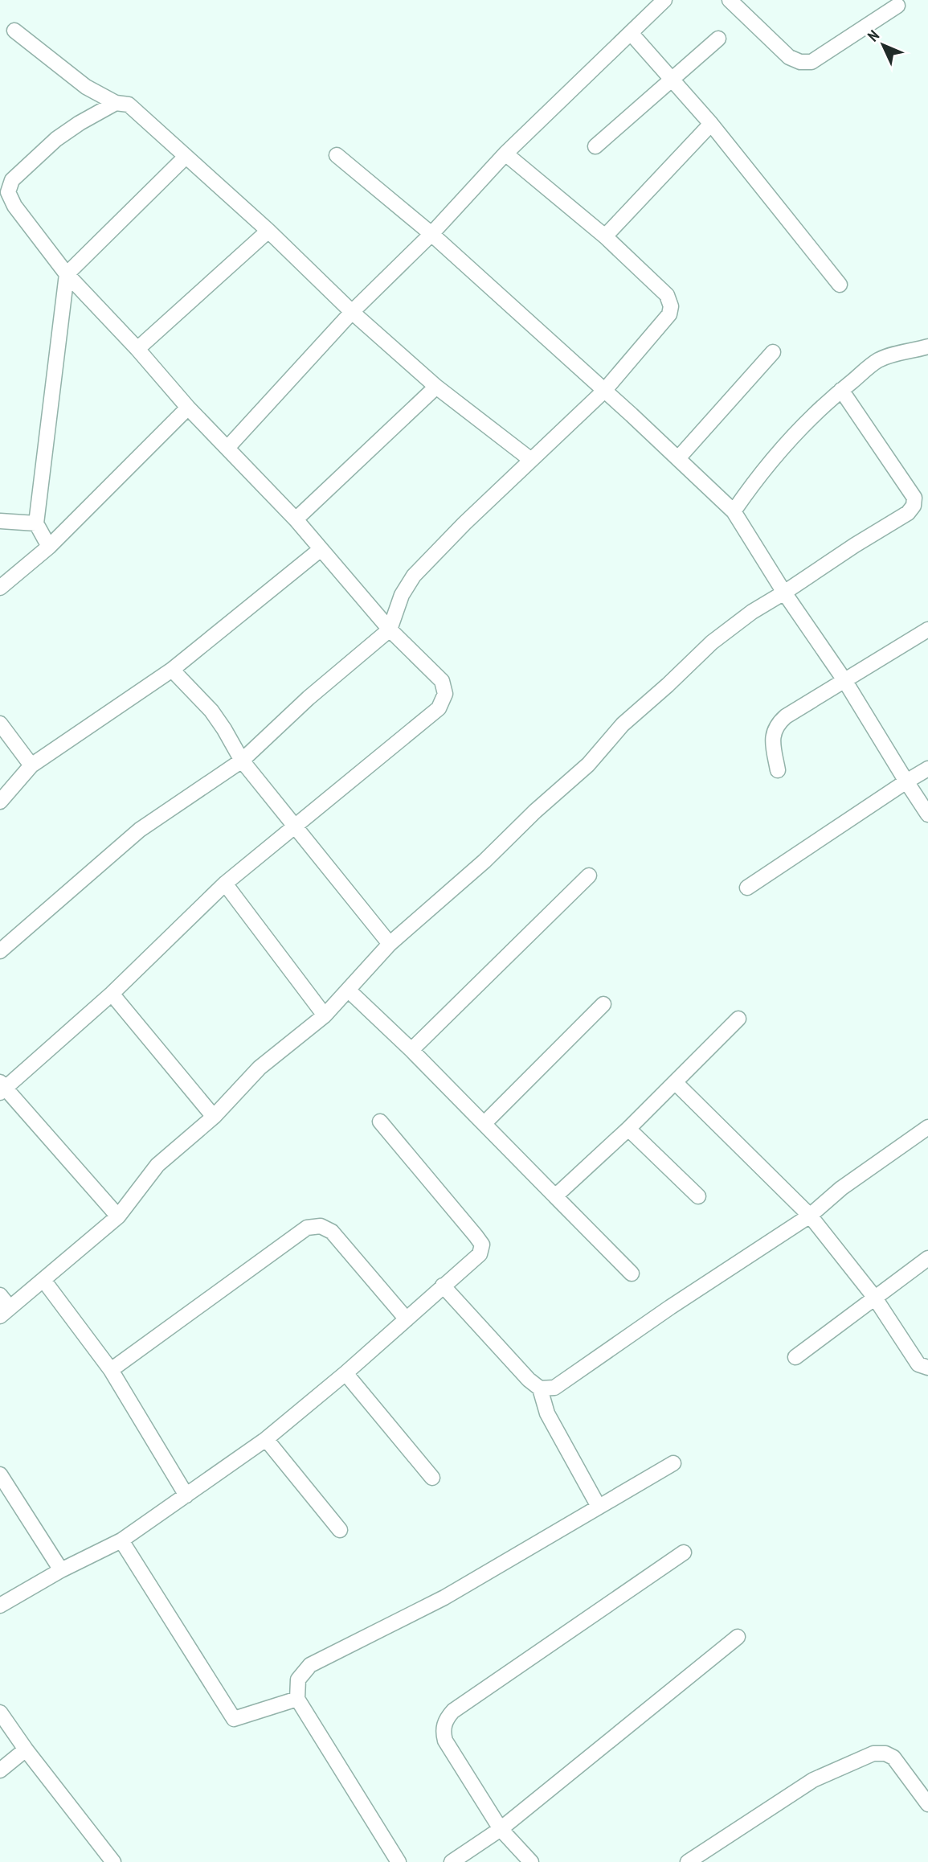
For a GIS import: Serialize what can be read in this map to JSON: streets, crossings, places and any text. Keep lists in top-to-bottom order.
{
  "north": "top left"
}
